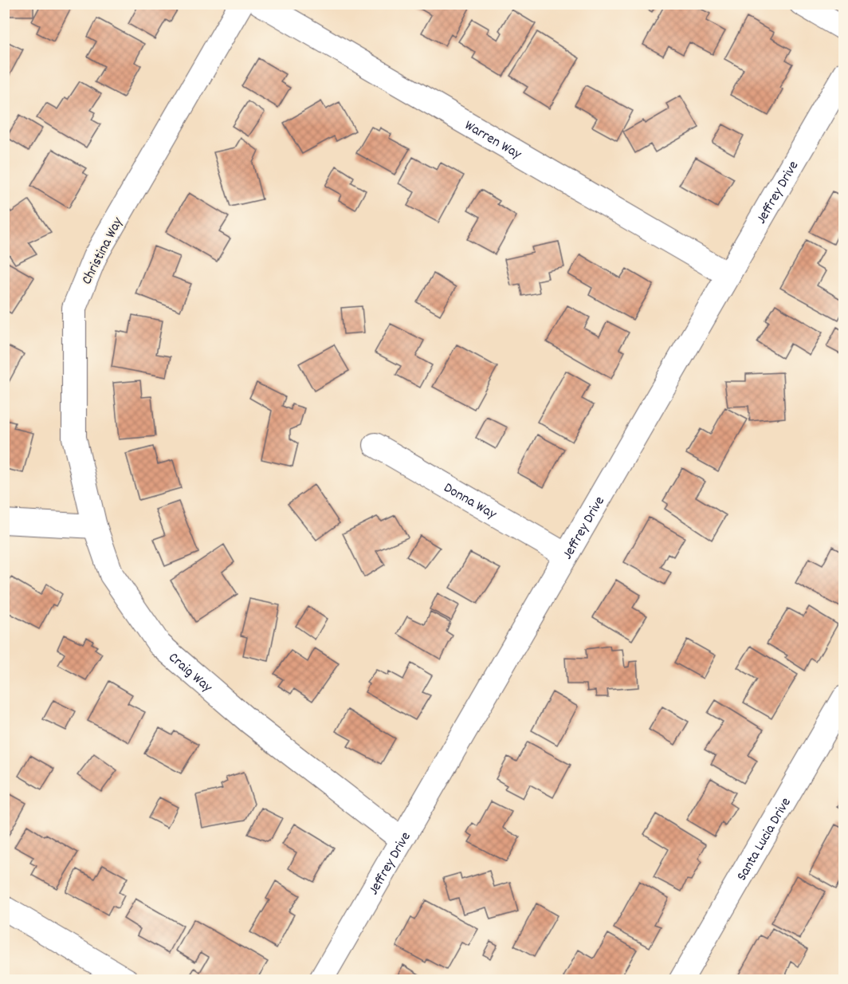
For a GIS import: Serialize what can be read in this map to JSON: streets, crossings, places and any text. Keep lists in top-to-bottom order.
{
  "streets": {
    "street": [
      "Warren Way",
      "Jeffrey Drive",
      "Christina Way",
      "Donna Way",
      "Craig Way",
      "Santa Lucia Drive"
    ]
  },
  "crossings": [
    ["Warren Way", "Jeffrey Drive"],
    ["Jeffrey Drive", "Donna Way"],
    ["Jeffrey Drive", "Craig Way"],
    ["Christina Way", "Craig Way"]
  ]
}
